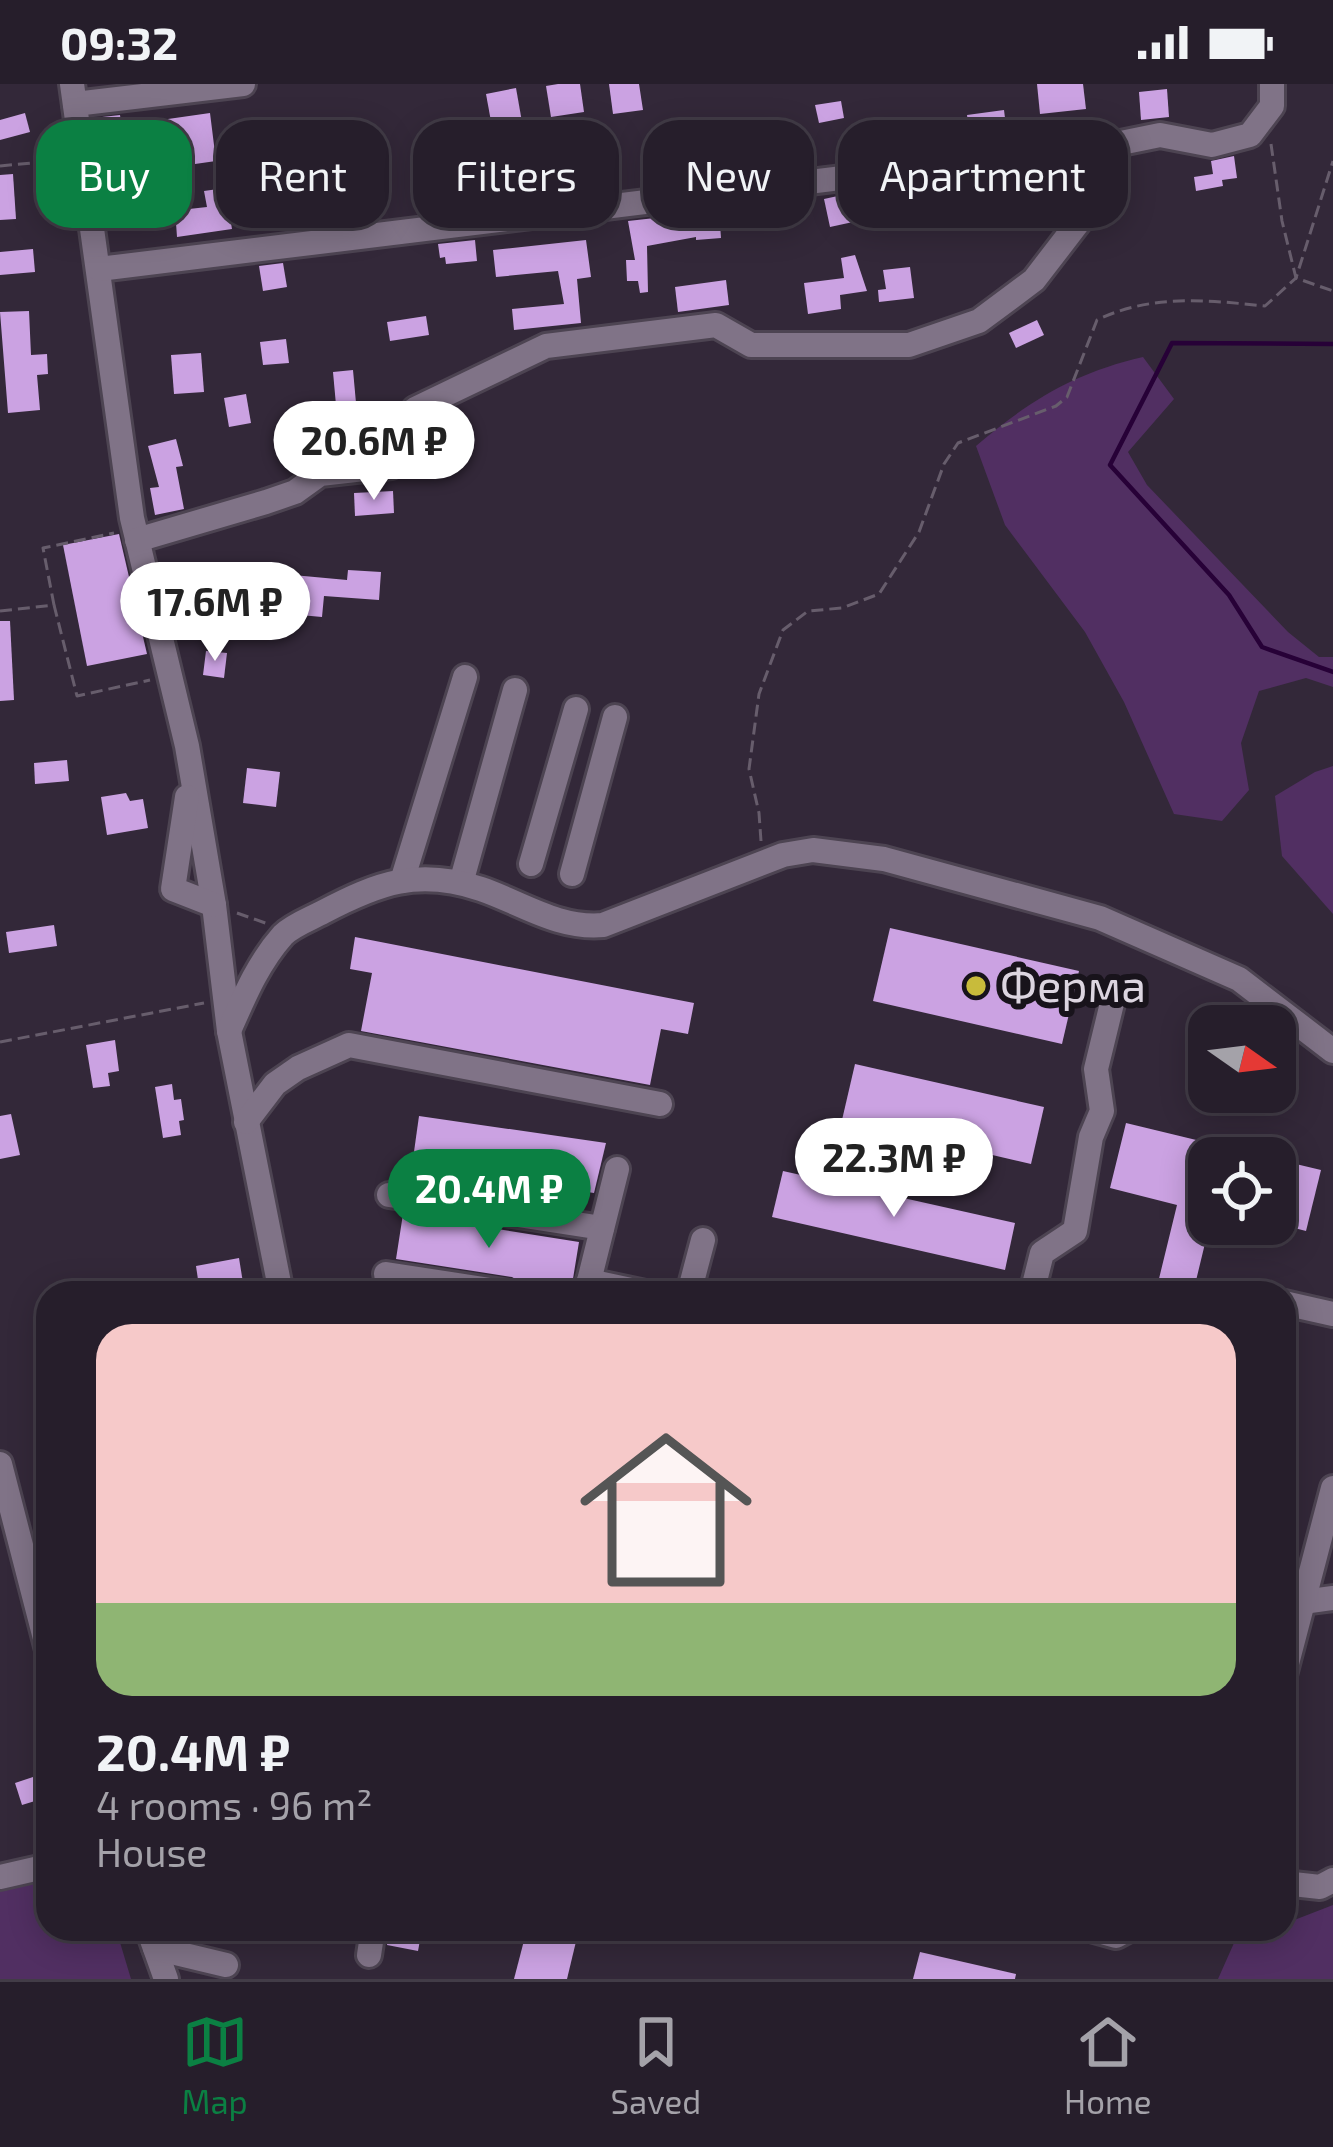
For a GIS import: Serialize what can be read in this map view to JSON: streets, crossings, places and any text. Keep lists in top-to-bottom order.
{
  "places": ["Ферма"],
  "north": "right",
  "page": {
    "status": "09:32",
    "chip": [
      "Buy",
      "Rent",
      "Filters",
      "New",
      "Apartment"
    ],
    "price": [
      "20.6M ₽",
      "17.6M ₽",
      "22.3M ₽",
      "20.4M ₽"
    ],
    "list": [
      {
        "name": "20.4M ₽",
        "note": "4 rooms · 96 m² · House"
      }
    ],
    "tabs": ["Map", "Saved", "Home"]
  }
}
